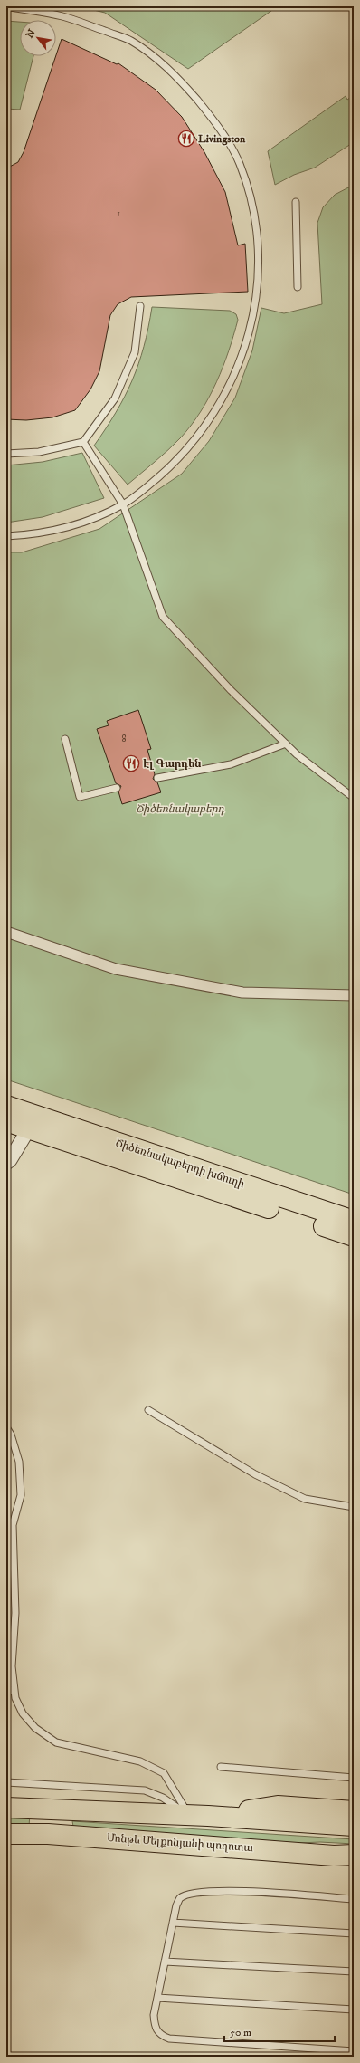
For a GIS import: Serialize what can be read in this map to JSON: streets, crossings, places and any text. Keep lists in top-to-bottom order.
{
  "streets": {
    "main road": ["Ծիծեռնակաբերդի խճուղի", "Մոնթե Մելքոնյանի պողոտա"]
  },
  "parks": ["Ծիծեռնակաբերդ"],
  "places": {
    "restaurant": ["Livingston", "Էլ Գարդեն"]
  },
  "house_numbers": ["1", "8"],
  "scale_bar": "50 m",
  "north": "top left"
}
